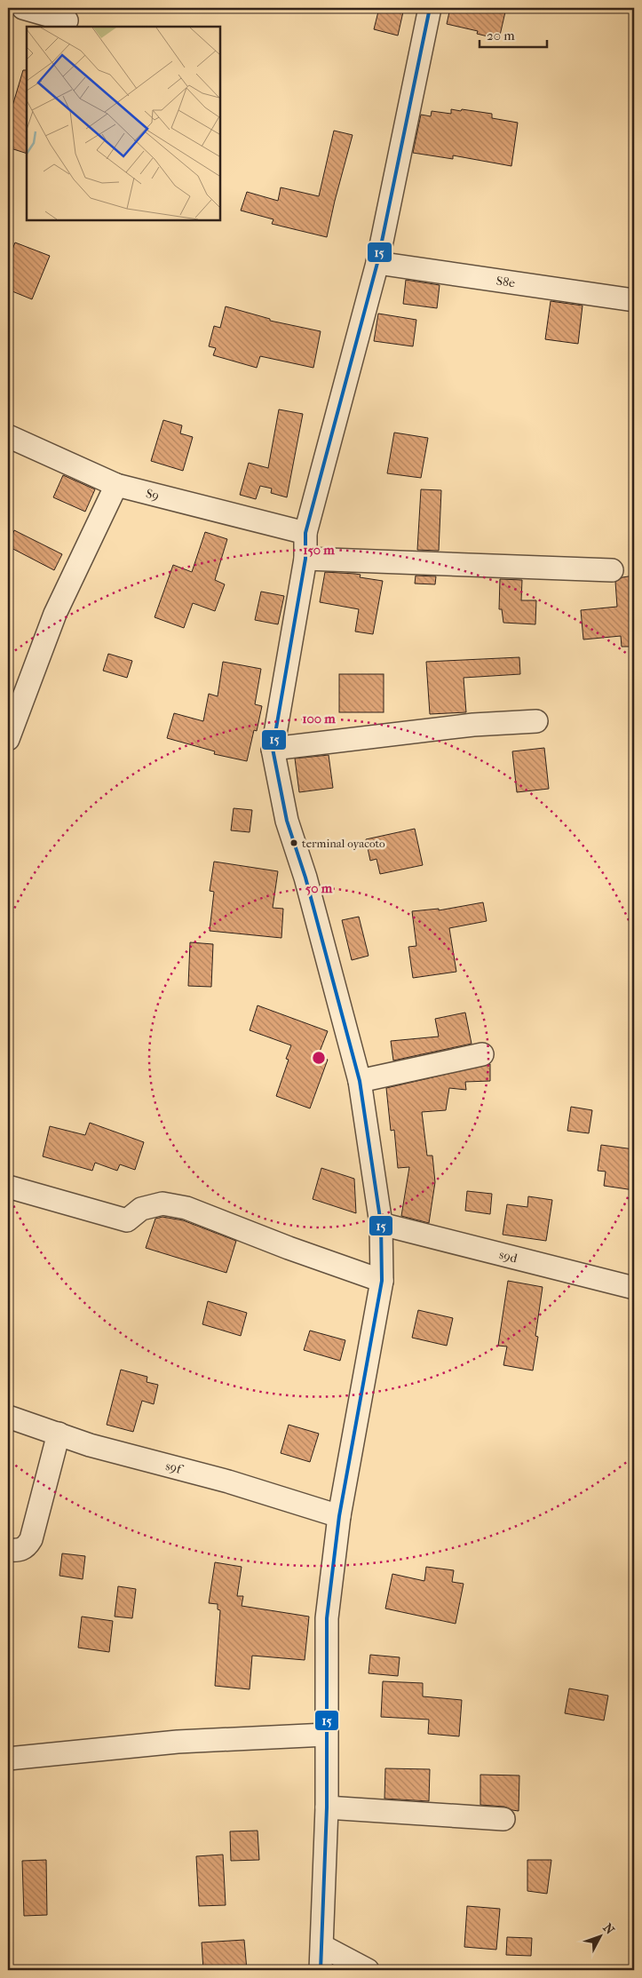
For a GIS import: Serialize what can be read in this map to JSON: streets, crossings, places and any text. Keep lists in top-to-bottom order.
{
  "streets": {
    "street": [
      "S8e",
      "S9",
      "s9d",
      "s9f"
    ]
  },
  "places": ["terminal oyacoto"],
  "lines": ["transit line 15"],
  "scale_bar": "20 m",
  "north": "top right",
  "rings": ["150 m", "100 m", "50 m"]
}
